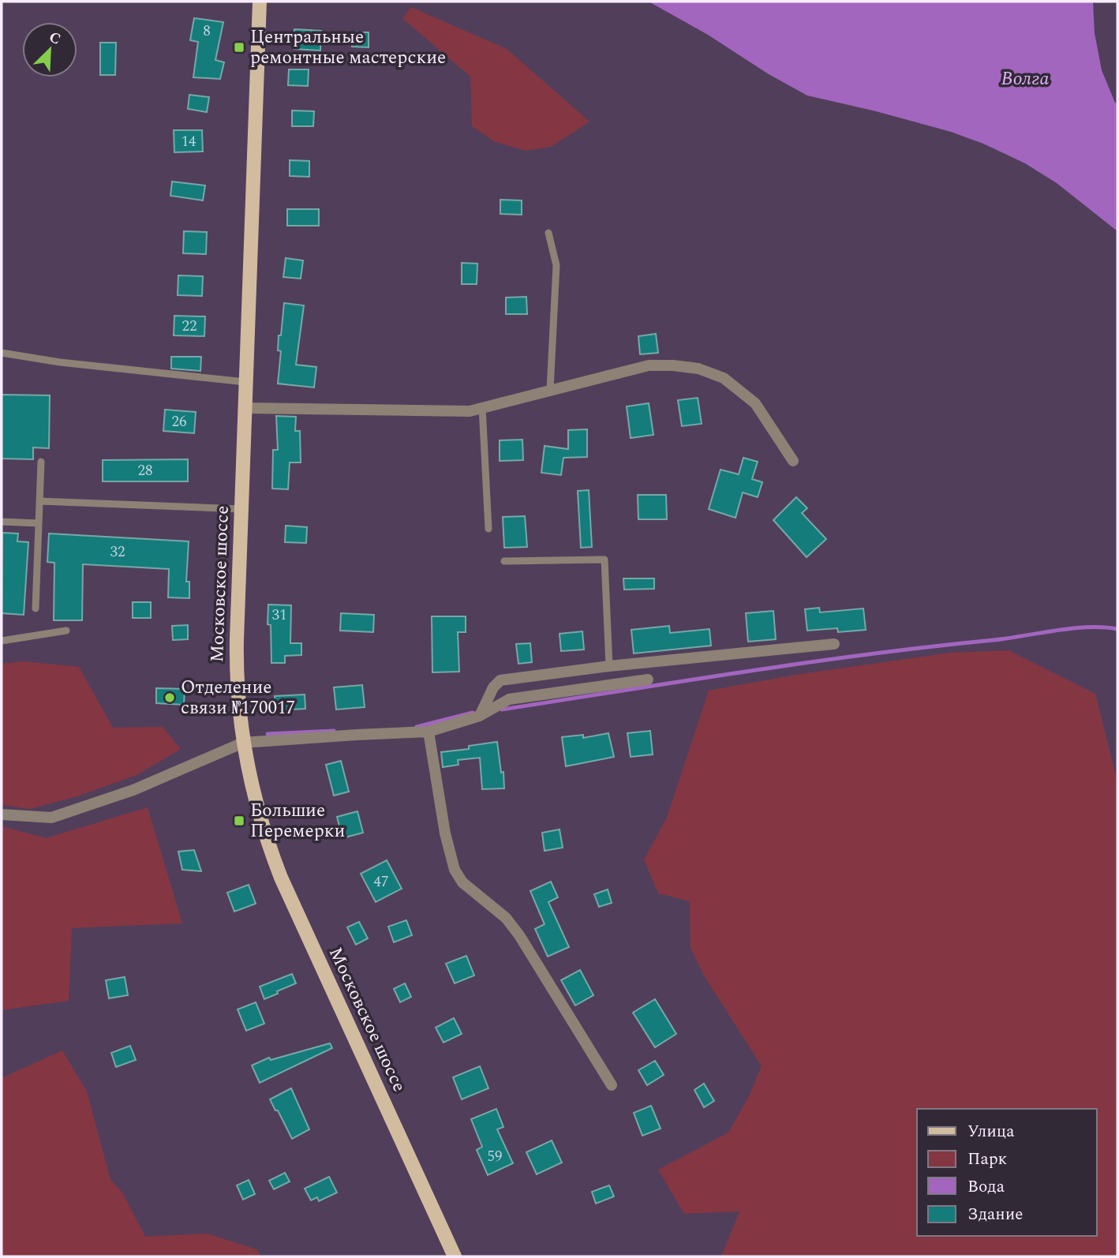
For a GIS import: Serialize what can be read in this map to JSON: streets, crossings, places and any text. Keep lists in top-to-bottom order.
{
  "streets": {
    "main road": ["Московское шоссе"]
  },
  "water": ["Волга"],
  "places": {
    "transit": ["Центральные ремонтные мастерские", "Большие Перемерки"],
    "other": ["Отделение связи №170017"]
  },
  "house_numbers": [
    "8",
    "14",
    "22",
    "26",
    "28",
    "32",
    "31",
    "47",
    "59"
  ],
  "legend": [
    "Улица",
    "Парк",
    "Вода",
    "Здание"
  ],
  "north": "top right"
}
